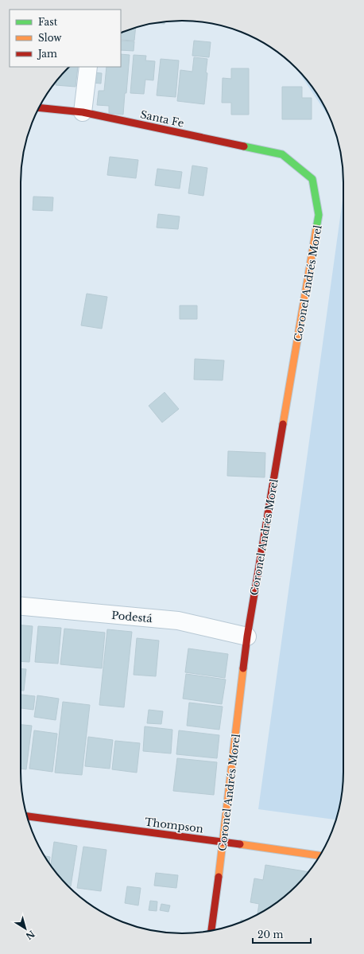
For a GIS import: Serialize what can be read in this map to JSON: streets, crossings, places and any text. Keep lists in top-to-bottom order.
{
  "streets": {
    "street": [
      "Santa Fe",
      "Coronel Andrés Morel",
      "Podestá",
      "Thompson"
    ]
  },
  "crossings": [
    ["Santa Fe", "Coronel Andrés Morel"],
    ["Coronel Andrés Morel", "Podestá"],
    ["Coronel Andrés Morel", "Thompson"]
  ],
  "legend": ["Fast", "Slow", "Jam"],
  "scale_bar": "20 m",
  "north": "bottom right"
}
